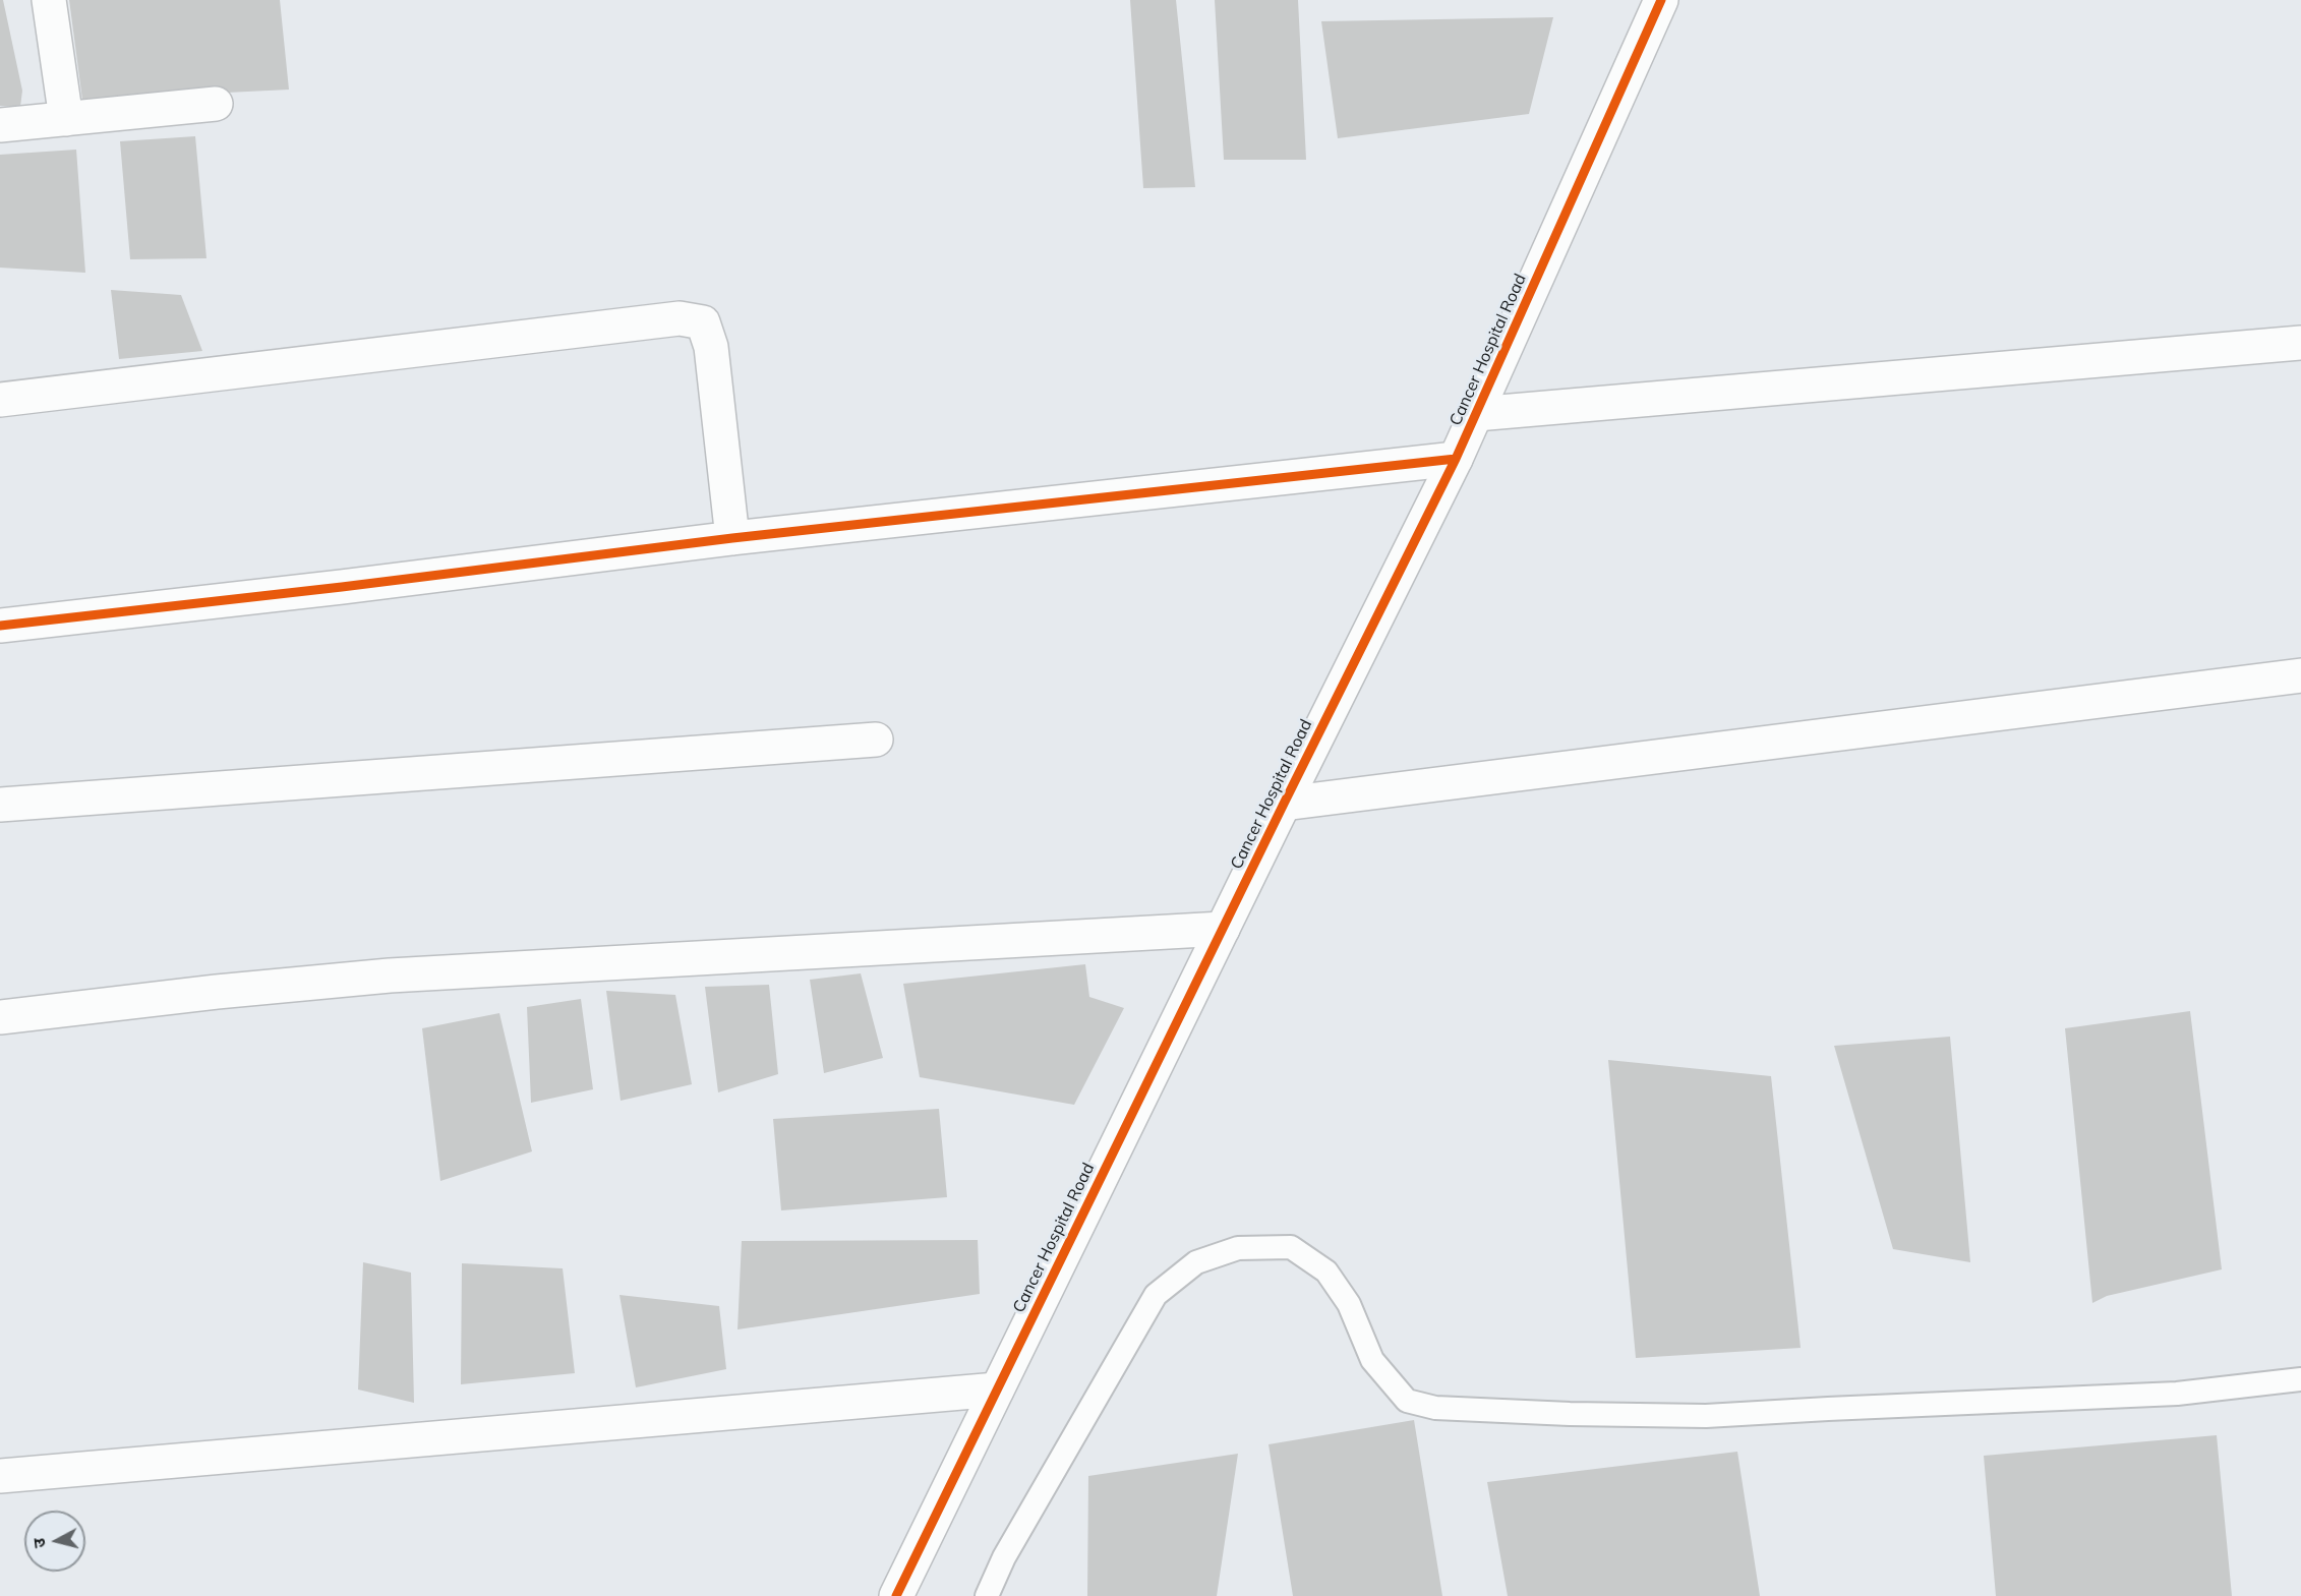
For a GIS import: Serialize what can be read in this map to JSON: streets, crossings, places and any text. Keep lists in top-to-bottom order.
{
  "streets": {
    "street": ["Cancer Hospital Road"]
  },
  "north": "left"
}
